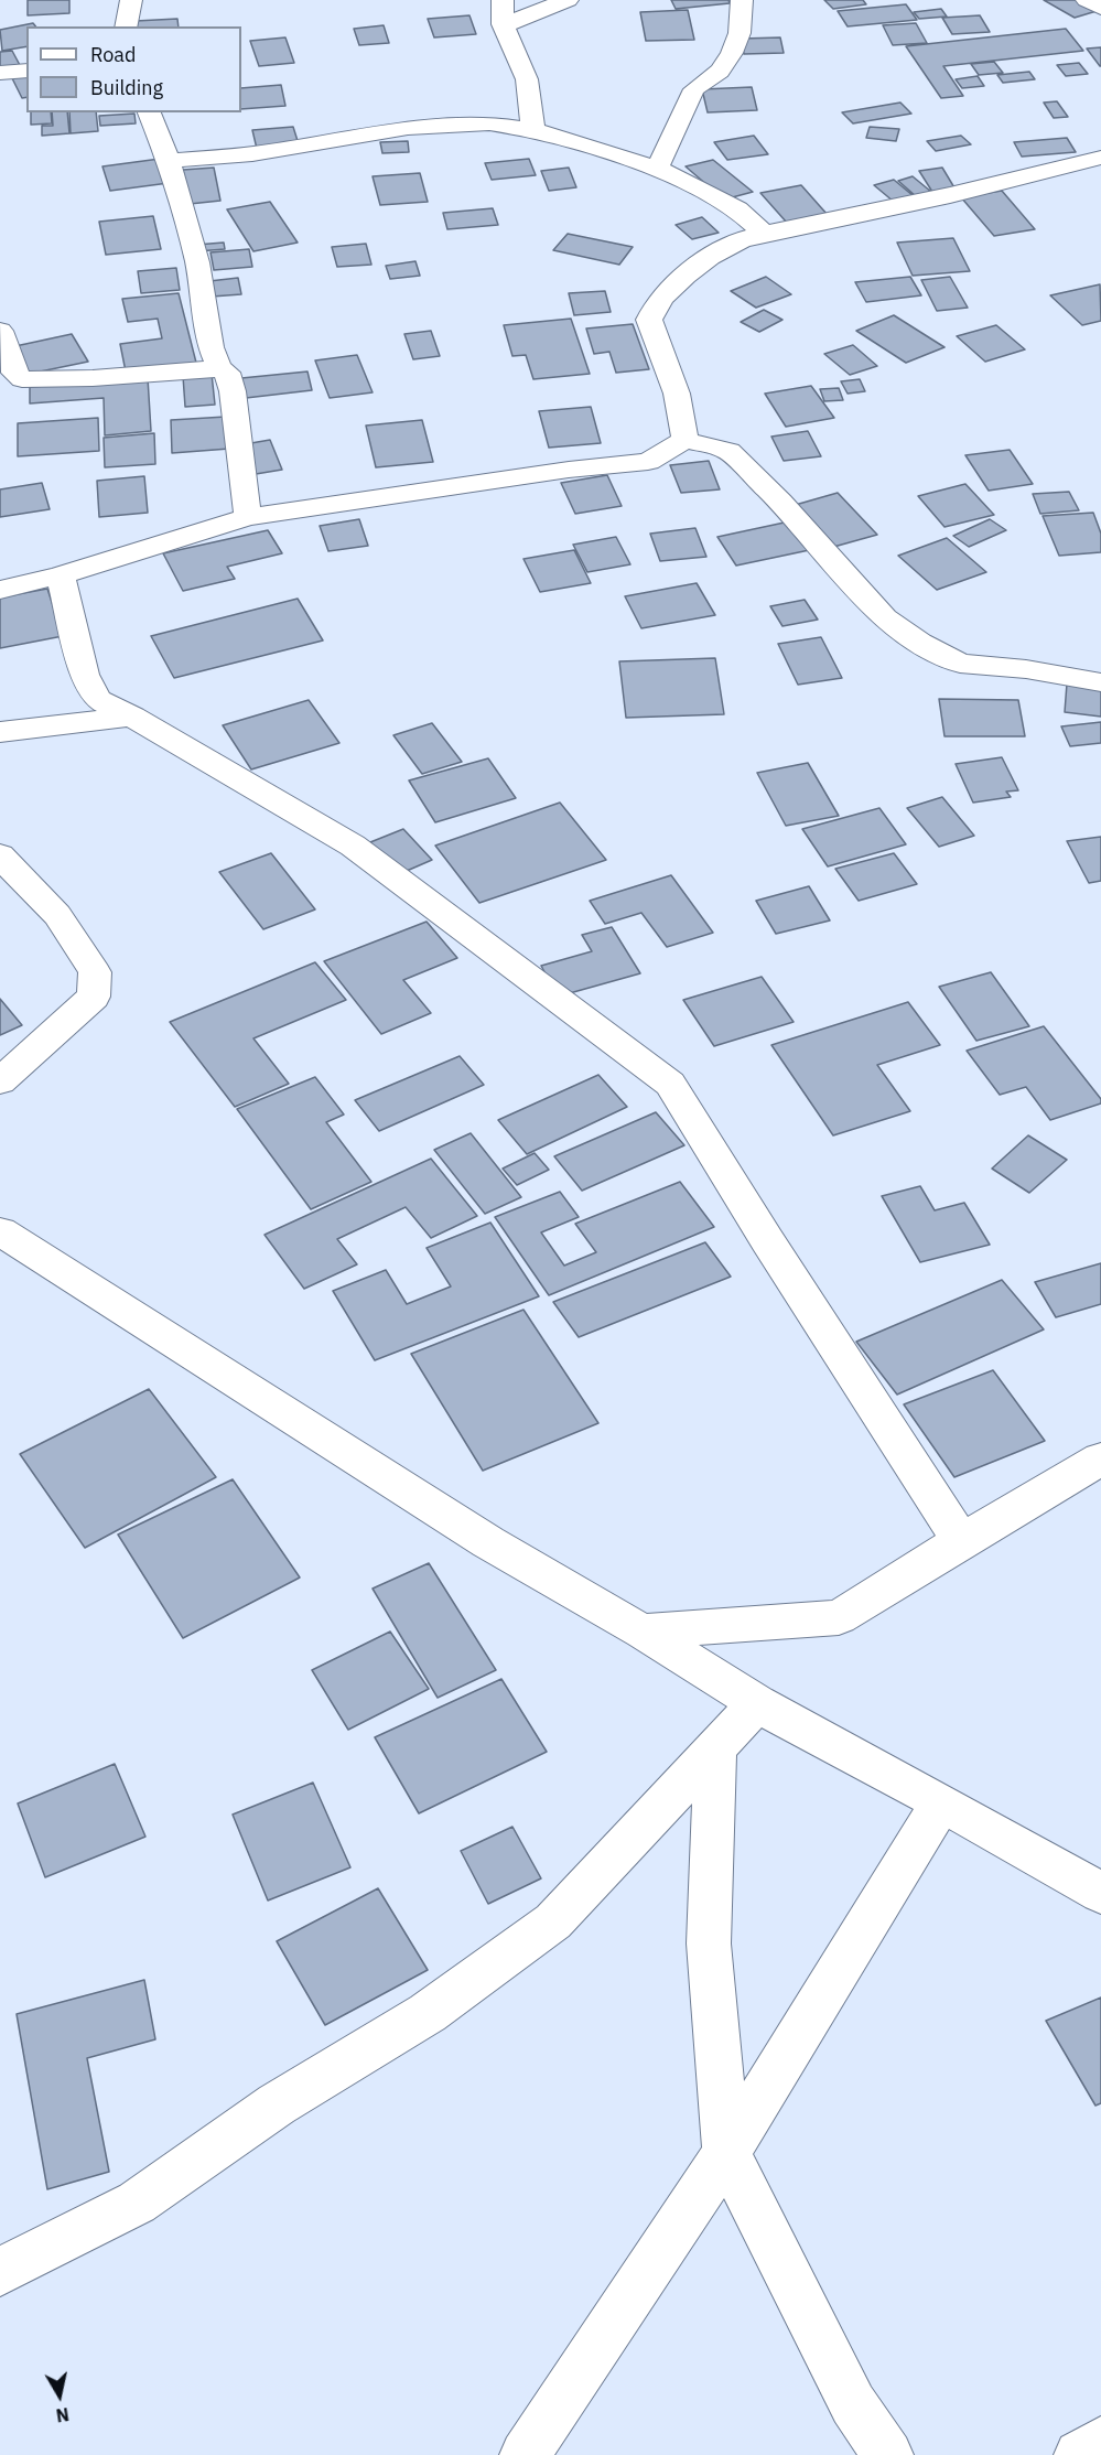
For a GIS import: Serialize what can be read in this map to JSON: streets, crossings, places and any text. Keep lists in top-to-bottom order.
{
  "legend": ["Road", "Building"],
  "north": "bottom"
}
